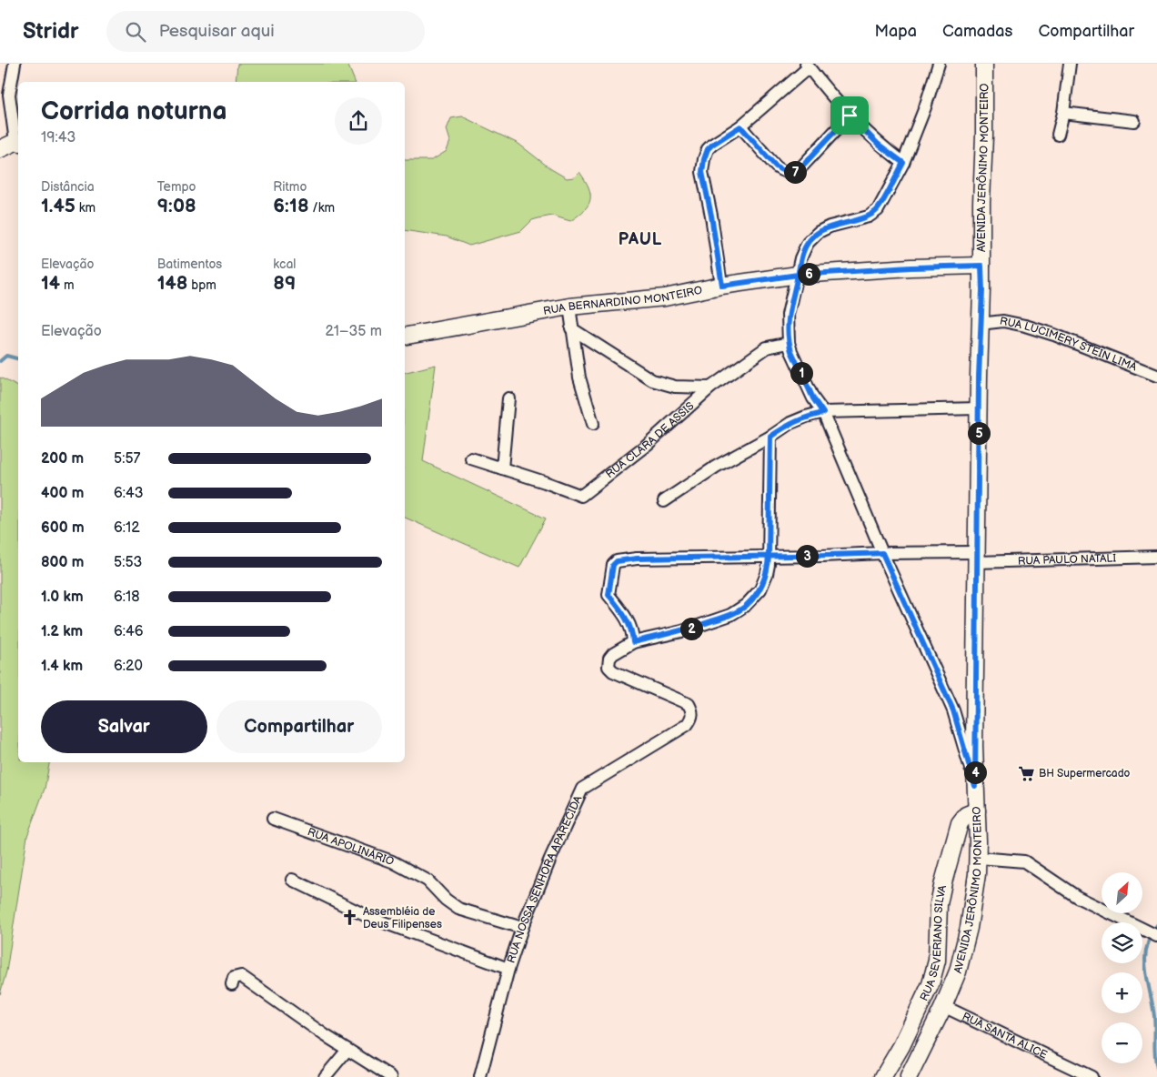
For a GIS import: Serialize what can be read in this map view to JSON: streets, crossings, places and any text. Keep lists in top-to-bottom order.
{
  "streets": {
    "street": [
      "AVENIDA JERÔNIMO MONTEIRO",
      "RUA BERNARDINO MONTEIRO",
      "RUA LUCIMERY STEIN LIMA",
      "RUA CLARA DE ASSIS",
      "RUA PAULO NATALI",
      "RUA APOLINÁRIO",
      "RUA NOSSA SENHORA APARECIDA",
      "RUA SEVERIANO SILVA",
      "RUA SANTA ALICE"
    ]
  },
  "crossings": [
    ["AVENIDA JERÔNIMO MONTEIRO", "RUA BERNARDINO MONTEIRO"],
    ["AVENIDA JERÔNIMO MONTEIRO", "RUA LUCIMERY STEIN LIMA"],
    ["AVENIDA JERÔNIMO MONTEIRO", "RUA PAULO NATALI"],
    ["AVENIDA JERÔNIMO MONTEIRO", "RUA SEVERIANO SILVA"],
    ["AVENIDA JERÔNIMO MONTEIRO", "RUA SANTA ALICE"],
    ["RUA PAULO NATALI", "RUA NOSSA SENHORA APARECIDA"],
    ["RUA APOLINÁRIO", "RUA NOSSA SENHORA APARECIDA"]
  ],
  "districts": ["PAUL"],
  "places": {
    "supermarket": ["BH Supermercado"],
    "church": ["Assembléia de Deus Filipenses"]
  },
  "north": "top right",
  "page": {
    "header": "Stridr",
    "search": "Pesquisar aqui",
    "nav": ["Mapa", "Camadas", "Compartilhar"],
    "heading": ["Corrida noturna", "19:43"],
    "stats": [
      ["Distância", "1.45 km"],
      ["Tempo", "9:08"],
      ["Ritmo", "6:18 /km"],
      ["Elevação", "14 m"],
      ["Batimentos", "148 bpm"],
      ["kcal", "89"]
    ],
    "pins": [
      "7",
      "6",
      "1",
      "5",
      "3",
      "2",
      "4"
    ],
    "chart": ["Elevação", "21–35 m"],
    "list": [
      {
        "name": "200 m",
        "note": "5:57"
      },
      {
        "name": "400 m",
        "note": "6:43"
      },
      {
        "name": "600 m",
        "note": "6:12"
      },
      {
        "name": "800 m",
        "note": "5:53"
      },
      {
        "name": "1.0 km",
        "note": "6:18"
      },
      {
        "name": "1.2 km",
        "note": "6:46"
      },
      {
        "name": "1.4 km",
        "note": "6:20"
      }
    ],
    "buttons": ["Salvar", "Compartilhar"],
    "map_buttons": ["+", "−"]
  }
}
